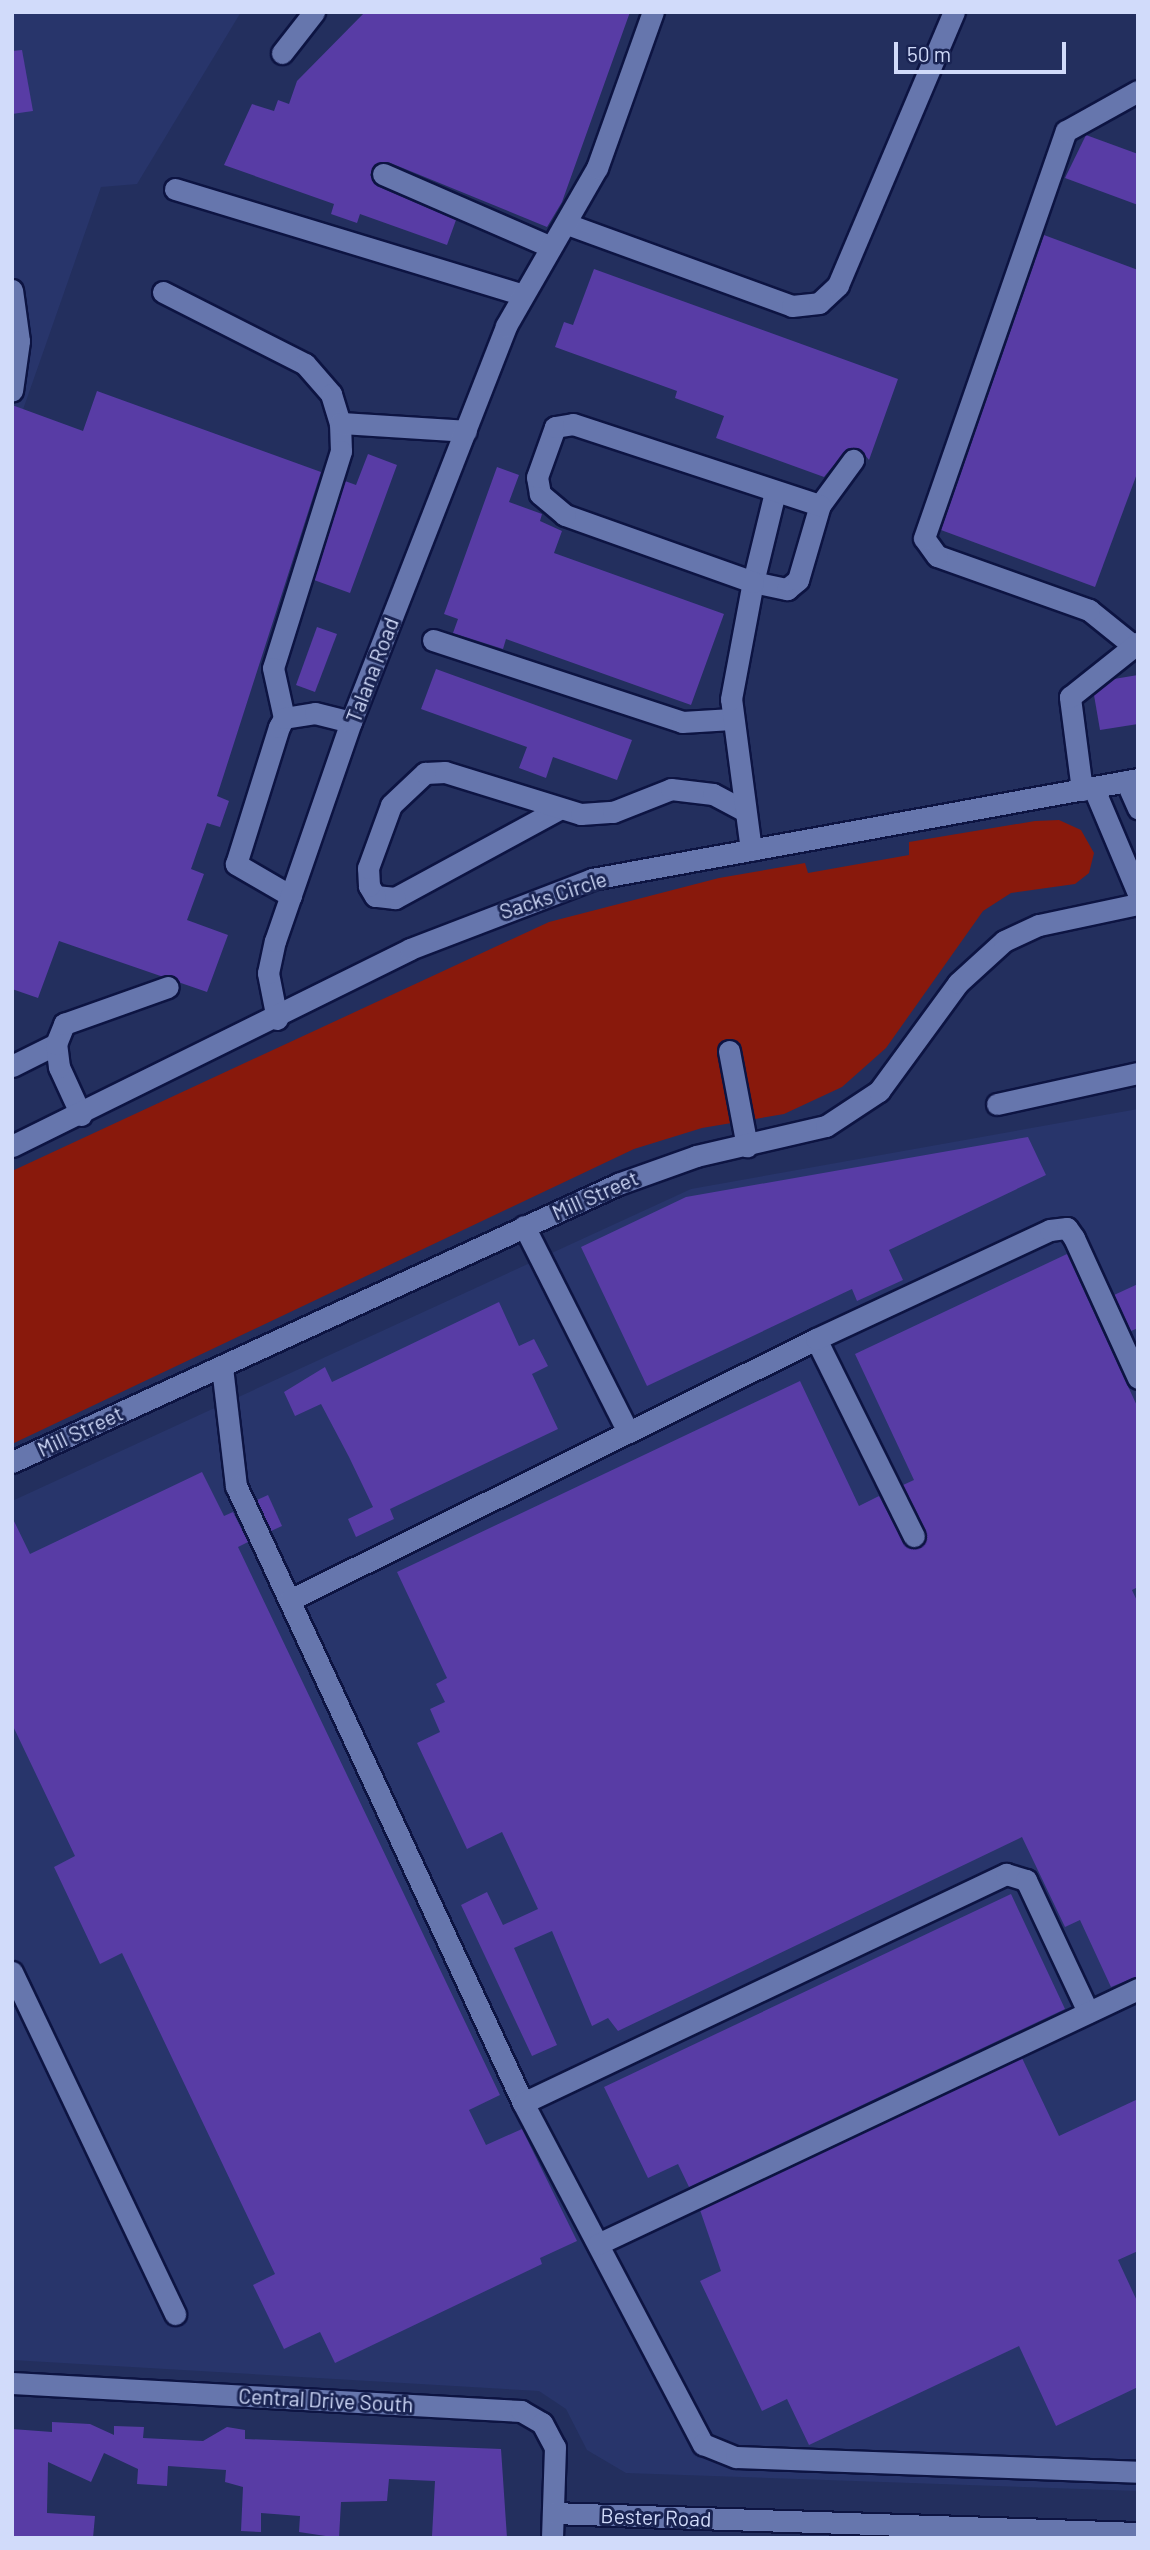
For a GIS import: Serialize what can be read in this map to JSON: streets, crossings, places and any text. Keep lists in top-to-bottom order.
{
  "streets": {
    "street": [
      "Talana Road",
      "Sacks Circle",
      "Mill Street",
      "Central Drive South",
      "Bester Road"
    ]
  },
  "crossings": [
    ["Talana Road", "Sacks Circle"],
    ["Central Drive South", "Bester Road"]
  ],
  "scale_bar": "50 m"
}
